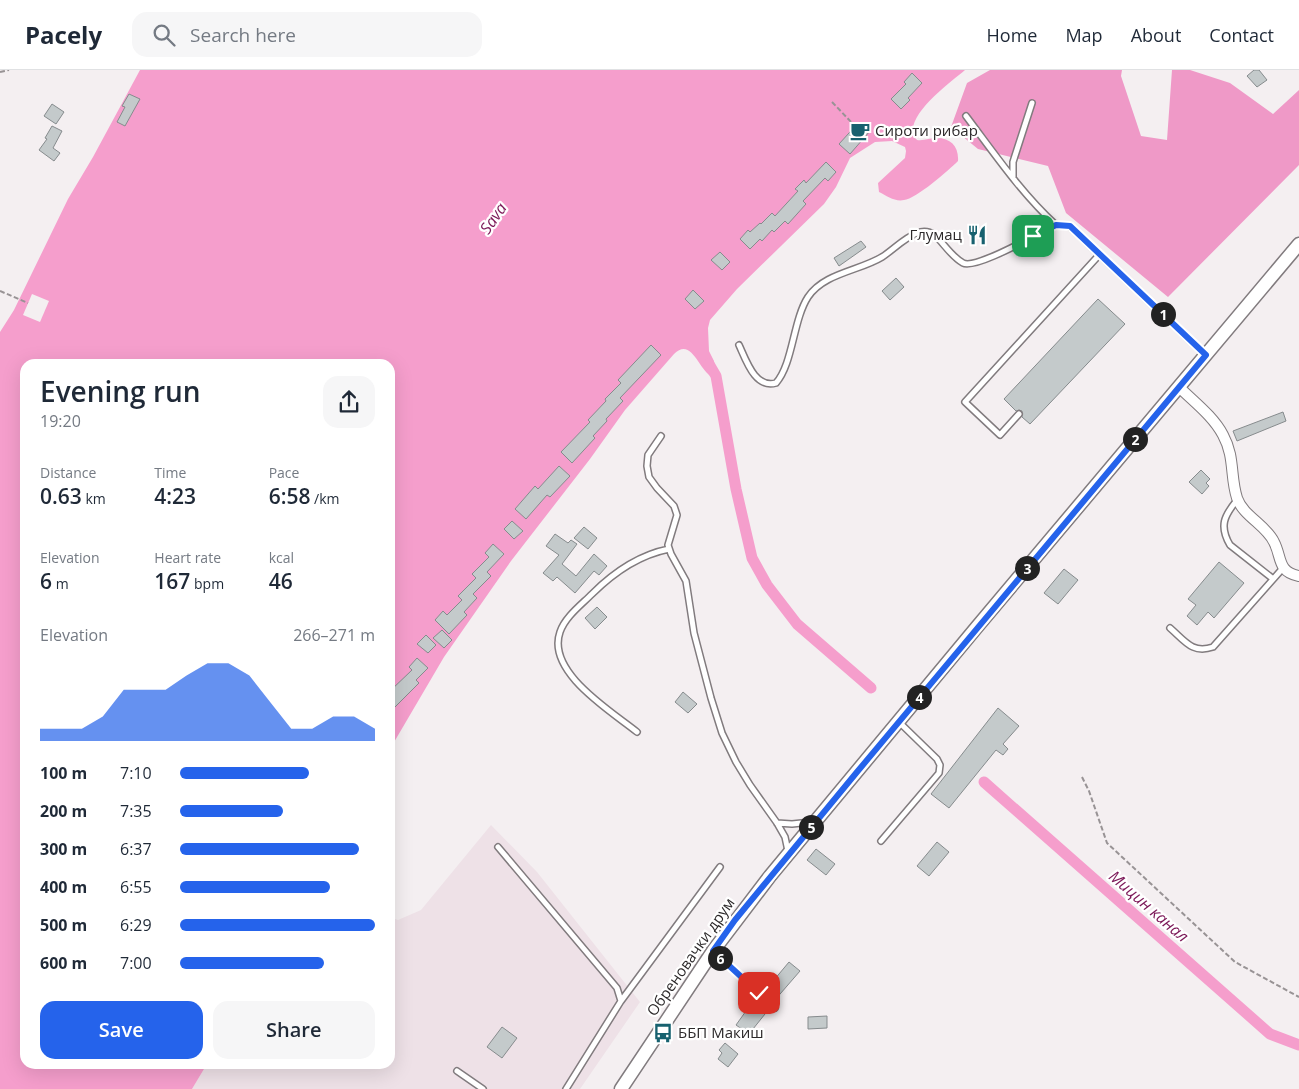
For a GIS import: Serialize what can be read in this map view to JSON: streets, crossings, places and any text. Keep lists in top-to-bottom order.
{
  "streets": {
    "street": ["Обреновачки друм"]
  },
  "water": ["Sava", "Мицин канал"],
  "places": {
    "cafe": ["Сироти рибар"],
    "restaurant": ["Глумац"],
    "bus stop": ["ББП Макиш"]
  },
  "page": {
    "header": "Pacely",
    "search": "Search here",
    "nav": [
      "Home",
      "Map",
      "About",
      "Contact"
    ],
    "pins": [
      "1",
      "2",
      "3",
      "4",
      "5",
      "6"
    ],
    "heading": ["Evening run", "19:20"],
    "stats": [
      ["Distance", "0.63 km"],
      ["Time", "4:23"],
      ["Pace", "6:58 /km"],
      ["Elevation", "6 m"],
      ["Heart rate", "167 bpm"],
      ["kcal", "46"]
    ],
    "chart": ["Elevation", "266–271 m"],
    "list": [
      {
        "name": "100 m",
        "note": "7:10"
      },
      {
        "name": "200 m",
        "note": "7:35"
      },
      {
        "name": "300 m",
        "note": "6:37"
      },
      {
        "name": "400 m",
        "note": "6:55"
      },
      {
        "name": "500 m",
        "note": "6:29"
      },
      {
        "name": "600 m",
        "note": "7:00"
      }
    ],
    "buttons": ["Save", "Share"]
  }
}
